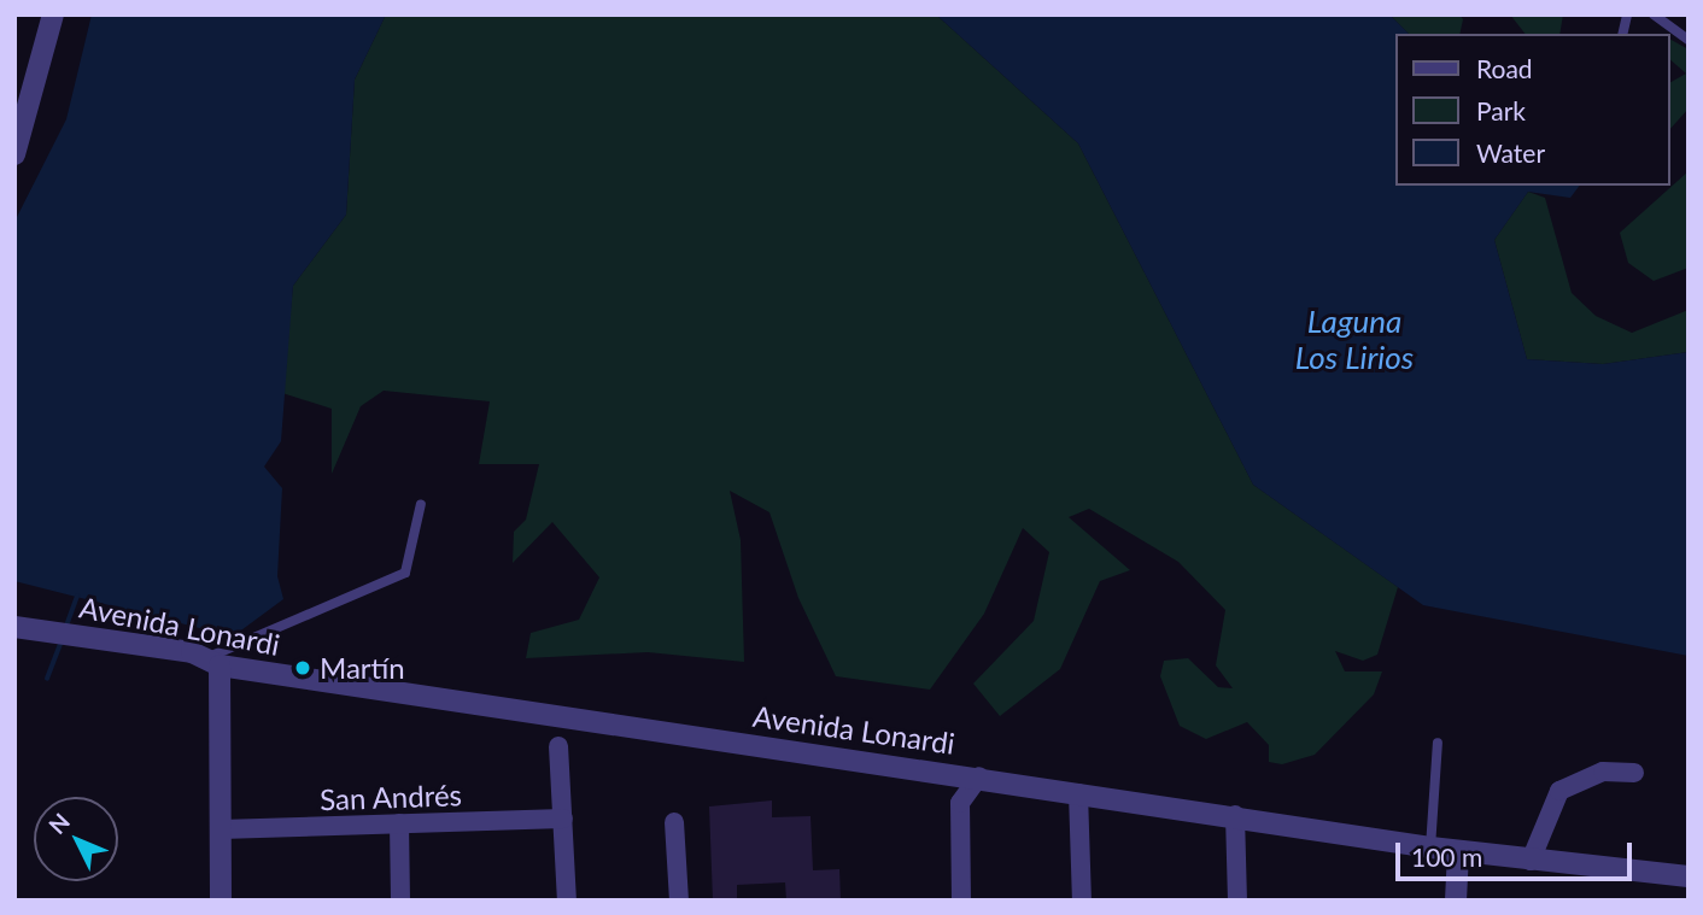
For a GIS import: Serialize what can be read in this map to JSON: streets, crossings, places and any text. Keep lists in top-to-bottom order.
{
  "streets": {
    "street": ["Avenida Lonardi", "San Andrés"]
  },
  "water": ["Laguna Los Lirios"],
  "places": ["Martín"],
  "legend": ["Road", "Park", "Water"],
  "scale_bar": "100 m",
  "north": "top left"
}
